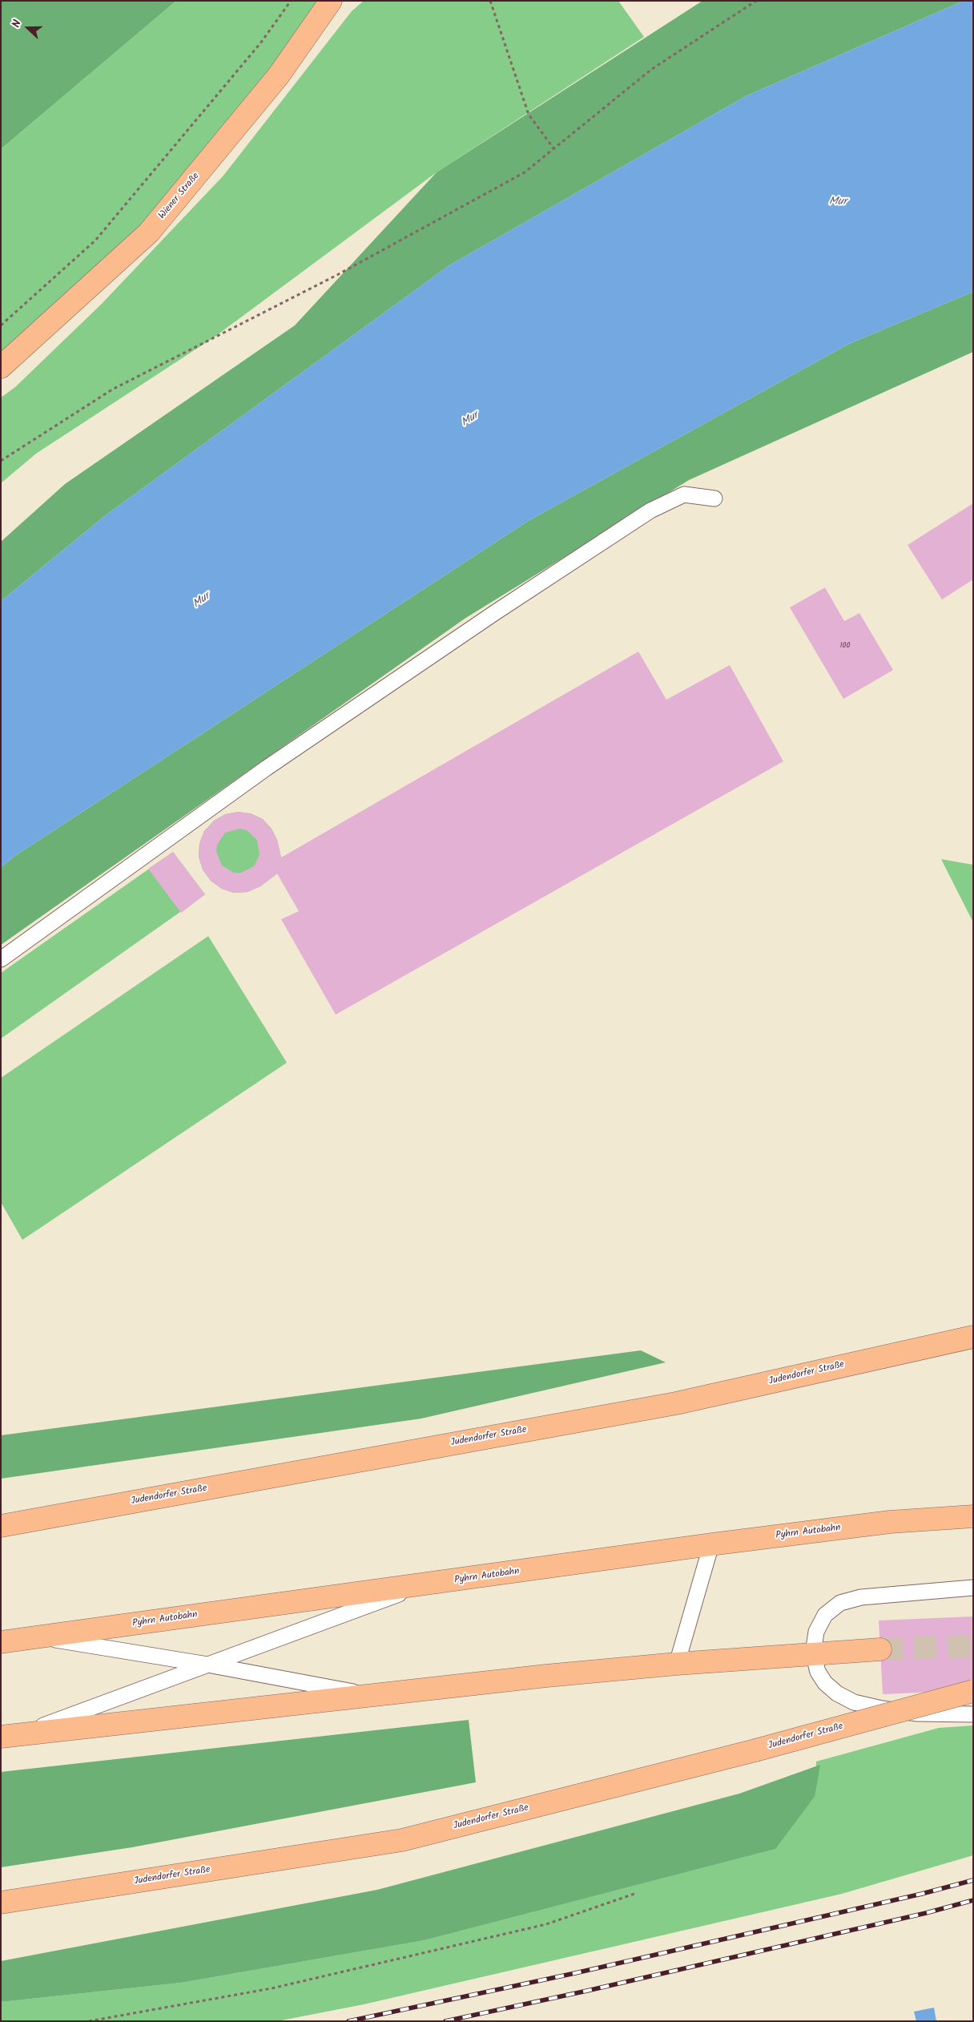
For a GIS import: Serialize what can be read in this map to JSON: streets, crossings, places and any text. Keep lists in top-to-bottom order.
{
  "streets": {
    "main road": ["Wiener Straße", "Judendorfer Straße", "Pyhrn Autobahn"]
  },
  "water": ["Mur"],
  "house_numbers": ["100"],
  "north": "left"
}
